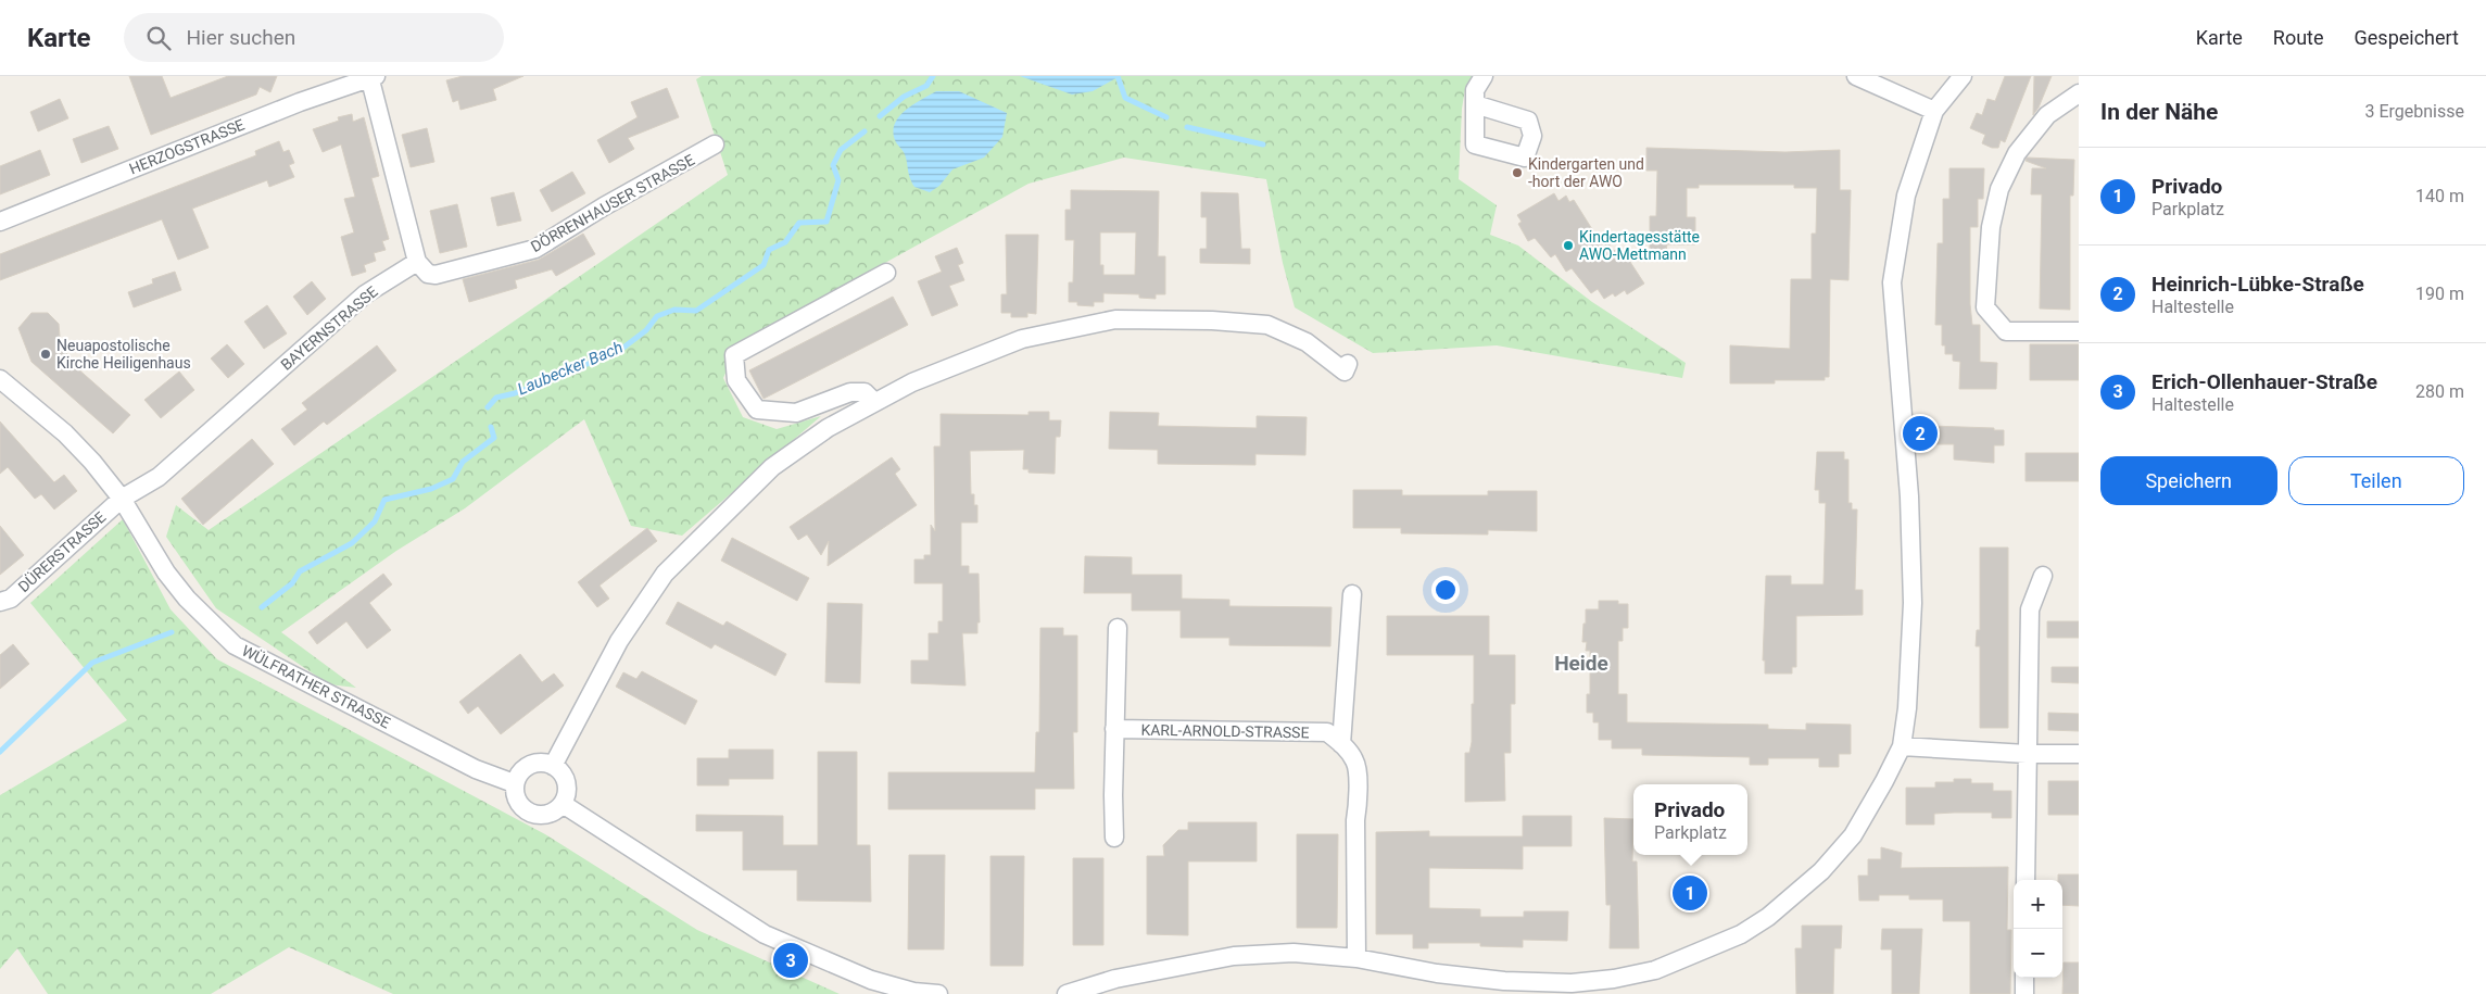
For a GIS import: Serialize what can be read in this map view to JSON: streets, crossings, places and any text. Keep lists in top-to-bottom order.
{
  "streets": {
    "street": [
      "HERZOGSTRASSE",
      "DÖRRENHAUSER STRASSE",
      "BAYERNSTRASSE",
      "DÜRERSTRASSE",
      "WÜLFRATHER STRASSE",
      "KARL-ARNOLD-STRASSE"
    ]
  },
  "crossings": [
    ["DÖRRENHAUSER STRASSE", "BAYERNSTRASSE"],
    ["BAYERNSTRASSE", "DÜRERSTRASSE"],
    ["BAYERNSTRASSE", "WÜLFRATHER STRASSE"],
    ["DÜRERSTRASSE", "WÜLFRATHER STRASSE"]
  ],
  "districts": ["Heide"],
  "water": ["Laubecker Bach"],
  "places": ["Kindergarten und -hort der AWO", "Kindertagesstätte AWO-Mettmann", "Neuapostolische Kirche Heiligenhaus"],
  "page": {
    "header": "Karte",
    "search": "Hier suchen",
    "nav": ["Karte", "Route", "Gespeichert"],
    "heading": ["In der Nähe", "3 Ergebnisse"],
    "list": [
      {
        "mark": "1",
        "name": "Privado",
        "note": "Parkplatz",
        "value": "140 m"
      },
      {
        "mark": "2",
        "name": "Heinrich-Lübke-Straße",
        "note": "Haltestelle",
        "value": "190 m"
      },
      {
        "mark": "3",
        "name": "Erich-Ollenhauer-Straße",
        "note": "Haltestelle",
        "value": "280 m"
      }
    ],
    "pins": ["2", "1", "3"],
    "buttons": ["Speichern", "Teilen"],
    "popup": ["Privado", "Parkplatz"],
    "map_buttons": ["+", "−"]
  }
}
